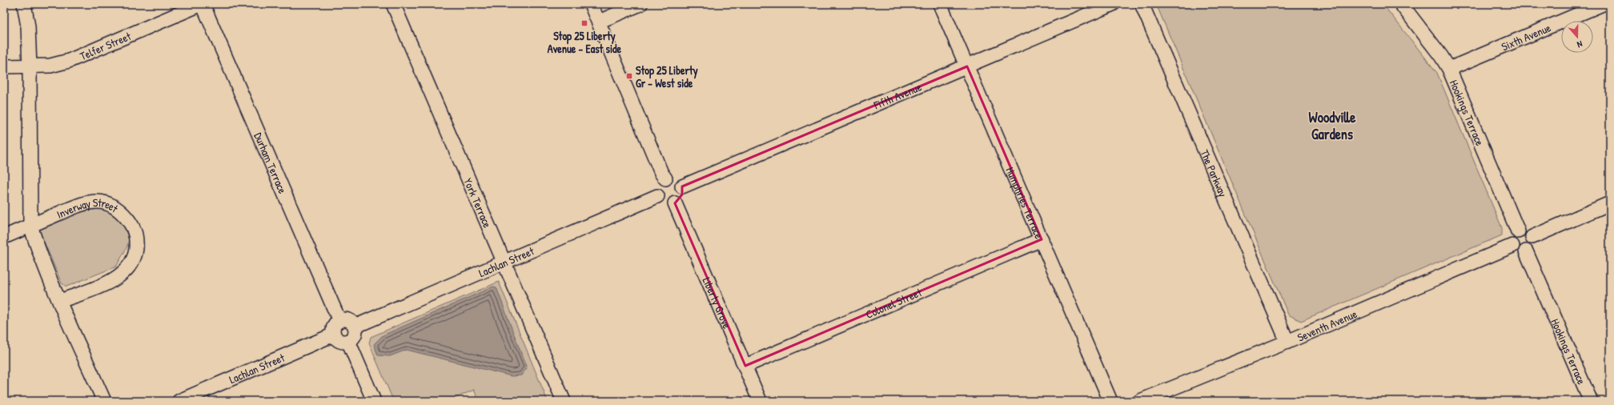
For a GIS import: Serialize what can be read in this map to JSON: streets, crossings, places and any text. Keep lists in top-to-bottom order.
{
  "streets": {
    "street": [
      "Sixth Avenue",
      "Telfer Street",
      "Fifth Avenue",
      "Hookings Terrace",
      "Durham Terrace",
      "The Parkway",
      "York Terrace",
      "Humphries Terrace",
      "Inverway Street",
      "Lachlan Street",
      "Liberty Grove",
      "Colonel Street",
      "Seventh Avenue"
    ]
  },
  "crossings": [
    ["Sixth Avenue", "Hookings Terrace"],
    ["Telfer Street", "Durham Terrace"],
    ["Fifth Avenue", "Humphries Terrace"],
    ["Fifth Avenue", "Lachlan Street"],
    ["Fifth Avenue", "Liberty Grove"],
    ["Hookings Terrace", "Seventh Avenue"],
    ["Durham Terrace", "Lachlan Street"],
    ["The Parkway", "Seventh Avenue"],
    ["York Terrace", "Lachlan Street"],
    ["Humphries Terrace", "Colonel Street"],
    ["Lachlan Street", "Liberty Grove"],
    ["Liberty Grove", "Colonel Street"]
  ],
  "districts": ["Woodville Gardens"],
  "places": {
    "transit": ["Stop 25 Liberty Avenue - East side", "Stop 25 Liberty Gr - West side"]
  },
  "north": "bottom"
}
